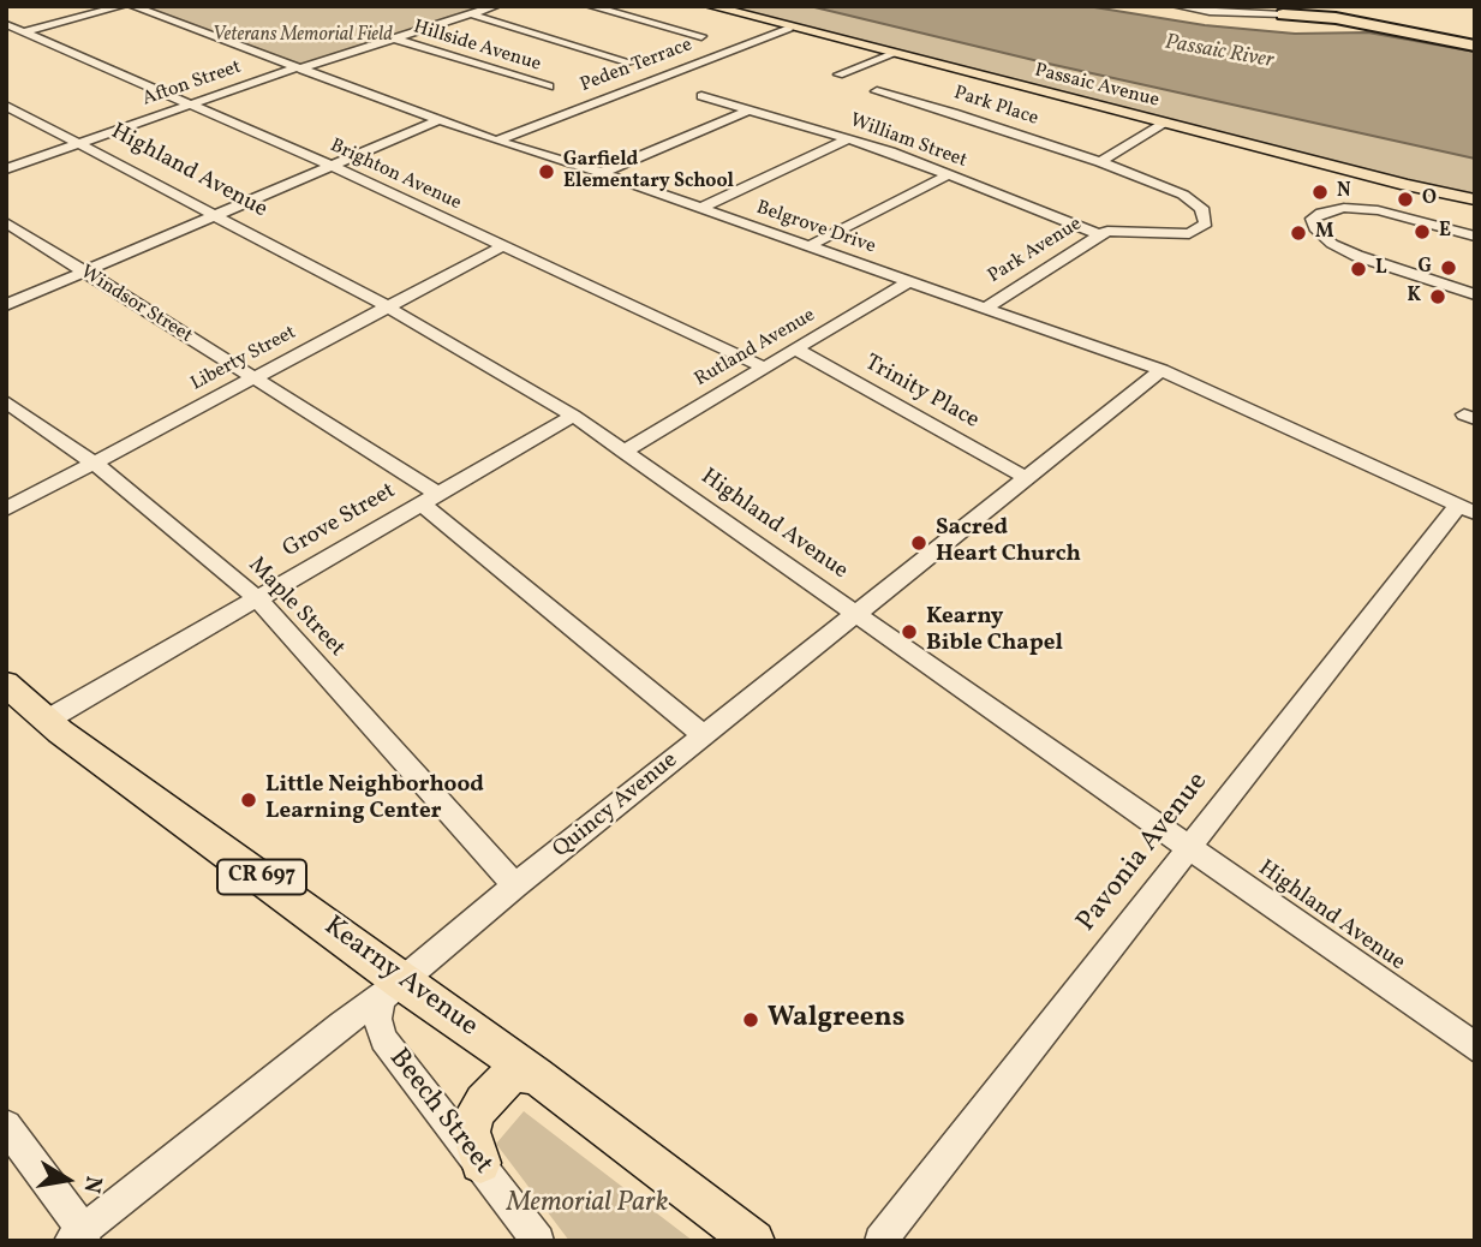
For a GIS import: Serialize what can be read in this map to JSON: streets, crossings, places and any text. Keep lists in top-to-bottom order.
{
  "streets": {
    "main road": ["Passaic Avenue", "CR 697", "Kearny Avenue"],
    "street": [
      "Hillside Avenue",
      "Peden Terrace",
      "Afton Street",
      "Park Place",
      "William Street",
      "Highland Avenue",
      "Brighton Avenue",
      "Belgrove Drive",
      "Park Avenue",
      "Windsor Street",
      "Rutland Avenue",
      "Liberty Street",
      "Trinity Place",
      "Grove Street",
      "Maple Street",
      "Quincy Avenue",
      "Pavonia Avenue",
      "Beech Street"
    ]
  },
  "crossings": [
    ["Hillside Avenue", "Afton Street"],
    ["Peden Terrace", "Passaic Avenue"],
    ["Peden Terrace", "Belgrove Drive"],
    ["Afton Street", "Highland Avenue"],
    ["Afton Street", "Brighton Avenue"],
    ["Afton Street", "Belgrove Drive"],
    ["Park Place", "Park Avenue"],
    ["William Street", "Park Avenue"],
    ["Highland Avenue", "Rutland Avenue"],
    ["Highland Avenue", "Liberty Street"],
    ["Highland Avenue", "Grove Street"],
    ["Highland Avenue", "Quincy Avenue"],
    ["Highland Avenue", "Pavonia Avenue"],
    ["Brighton Avenue", "Rutland Avenue"],
    ["Brighton Avenue", "Liberty Street"],
    ["Belgrove Drive", "Park Avenue"],
    ["Belgrove Drive", "Rutland Avenue"],
    ["Belgrove Drive", "Quincy Avenue"],
    ["Belgrove Drive", "Pavonia Avenue"],
    ["Windsor Street", "Liberty Street"],
    ["Windsor Street", "Grove Street"],
    ["Windsor Street", "Quincy Avenue"],
    ["Rutland Avenue", "Trinity Place"],
    ["Liberty Street", "Maple Street"],
    ["Trinity Place", "Quincy Avenue"],
    ["Grove Street", "Maple Street"],
    ["Grove Street", "Kearny Avenue"],
    ["Maple Street", "Quincy Avenue"],
    ["Quincy Avenue", "Kearny Avenue"],
    ["Quincy Avenue", "Beech Street"],
    ["Kearny Avenue", "Beech Street"]
  ],
  "water": ["Passaic River"],
  "parks": ["Veterans Memorial Field", "Memorial Park"],
  "places": [
    "Garfield Elementary School",
    "N",
    "O",
    "E",
    "M",
    "G",
    "L",
    "K",
    "Sacred Heart Church",
    "Kearny Bible Chapel",
    "Little Neighborhood Learning Center",
    "Walgreens"
  ],
  "north": "right"
}
